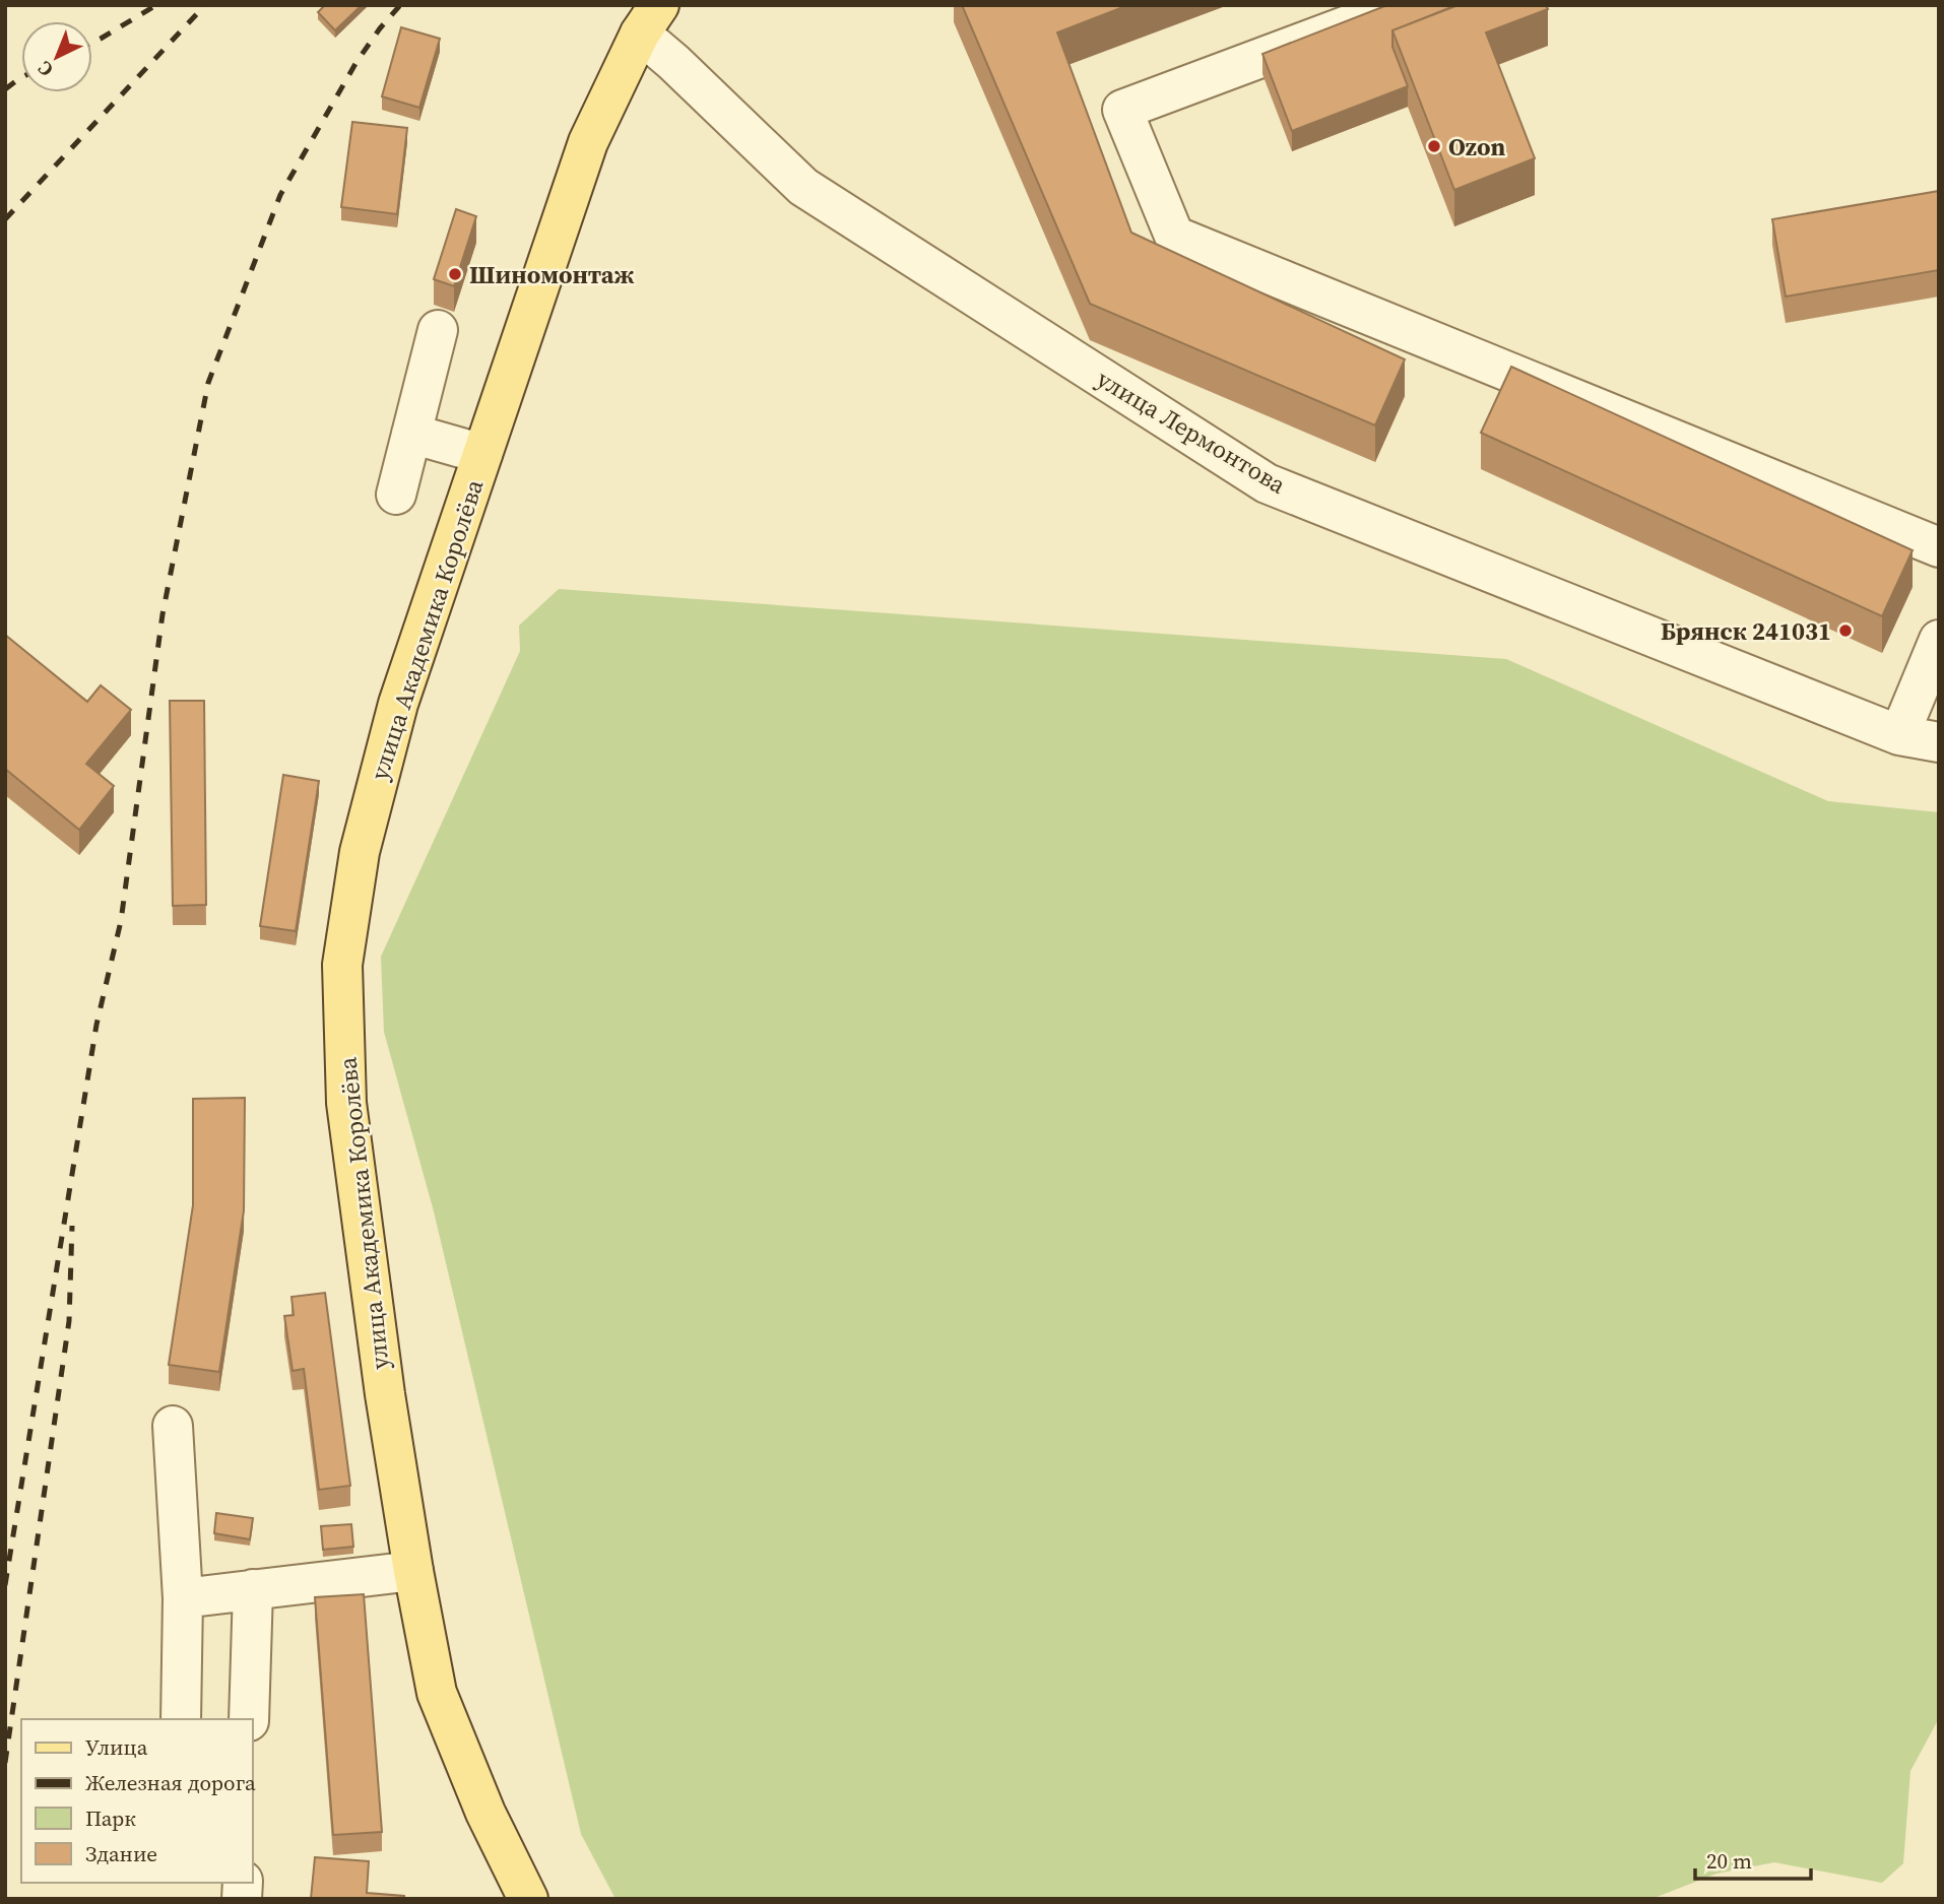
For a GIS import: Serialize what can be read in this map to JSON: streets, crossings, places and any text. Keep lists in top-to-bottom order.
{
  "streets": {
    "main road": ["улица Академика Королёва"],
    "street": ["улица Лермонтова"]
  },
  "crossings": [
    ["улица Лермонтова", "улица Академика Королёва"]
  ],
  "places": ["Ozon", "Шиномонтаж", "Брянск 241031"],
  "legend": [
    "Улица",
    "Железная дорога",
    "Парк",
    "Здание"
  ],
  "scale_bar": "20 m",
  "north": "bottom left"
}
